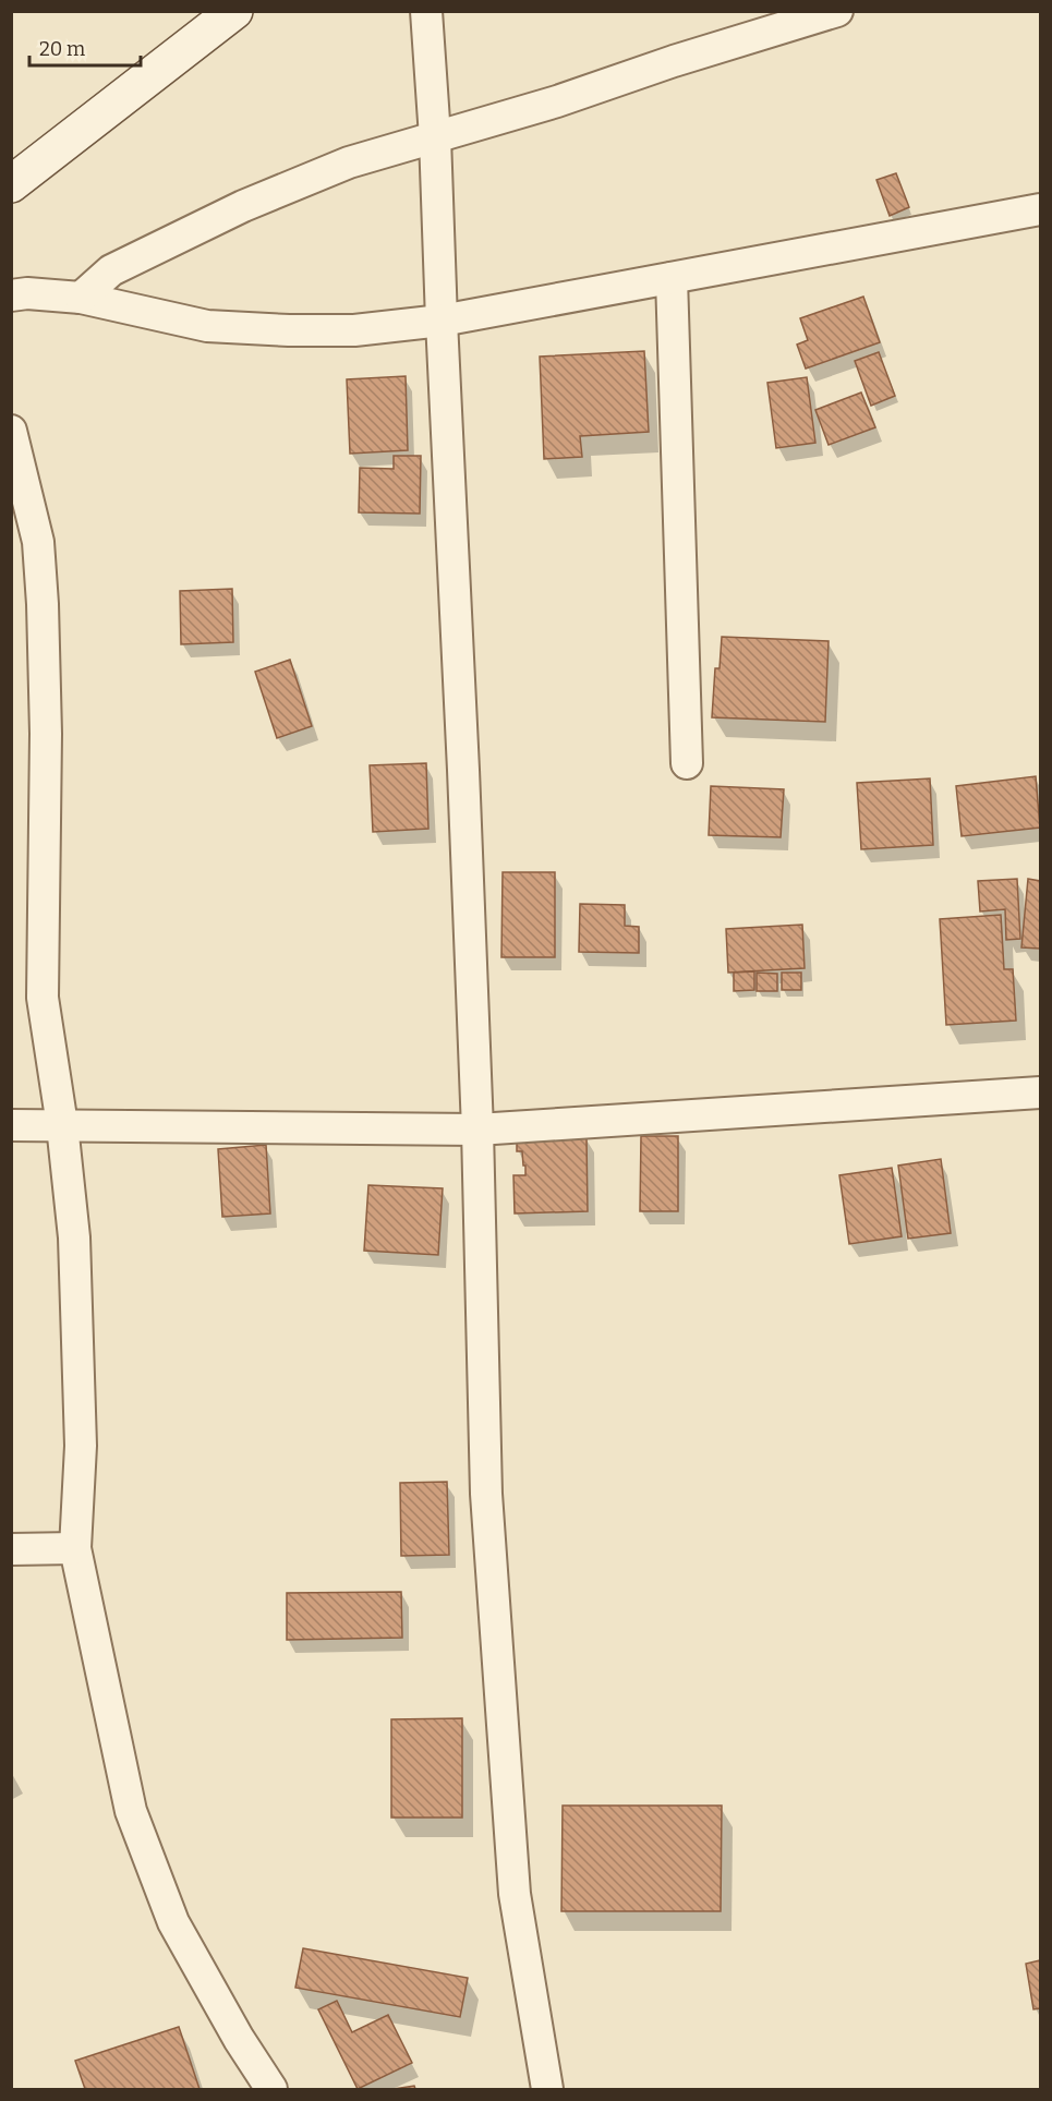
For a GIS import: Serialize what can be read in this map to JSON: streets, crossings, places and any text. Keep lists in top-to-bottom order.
{
  "scale_bar": "20 m"
}
